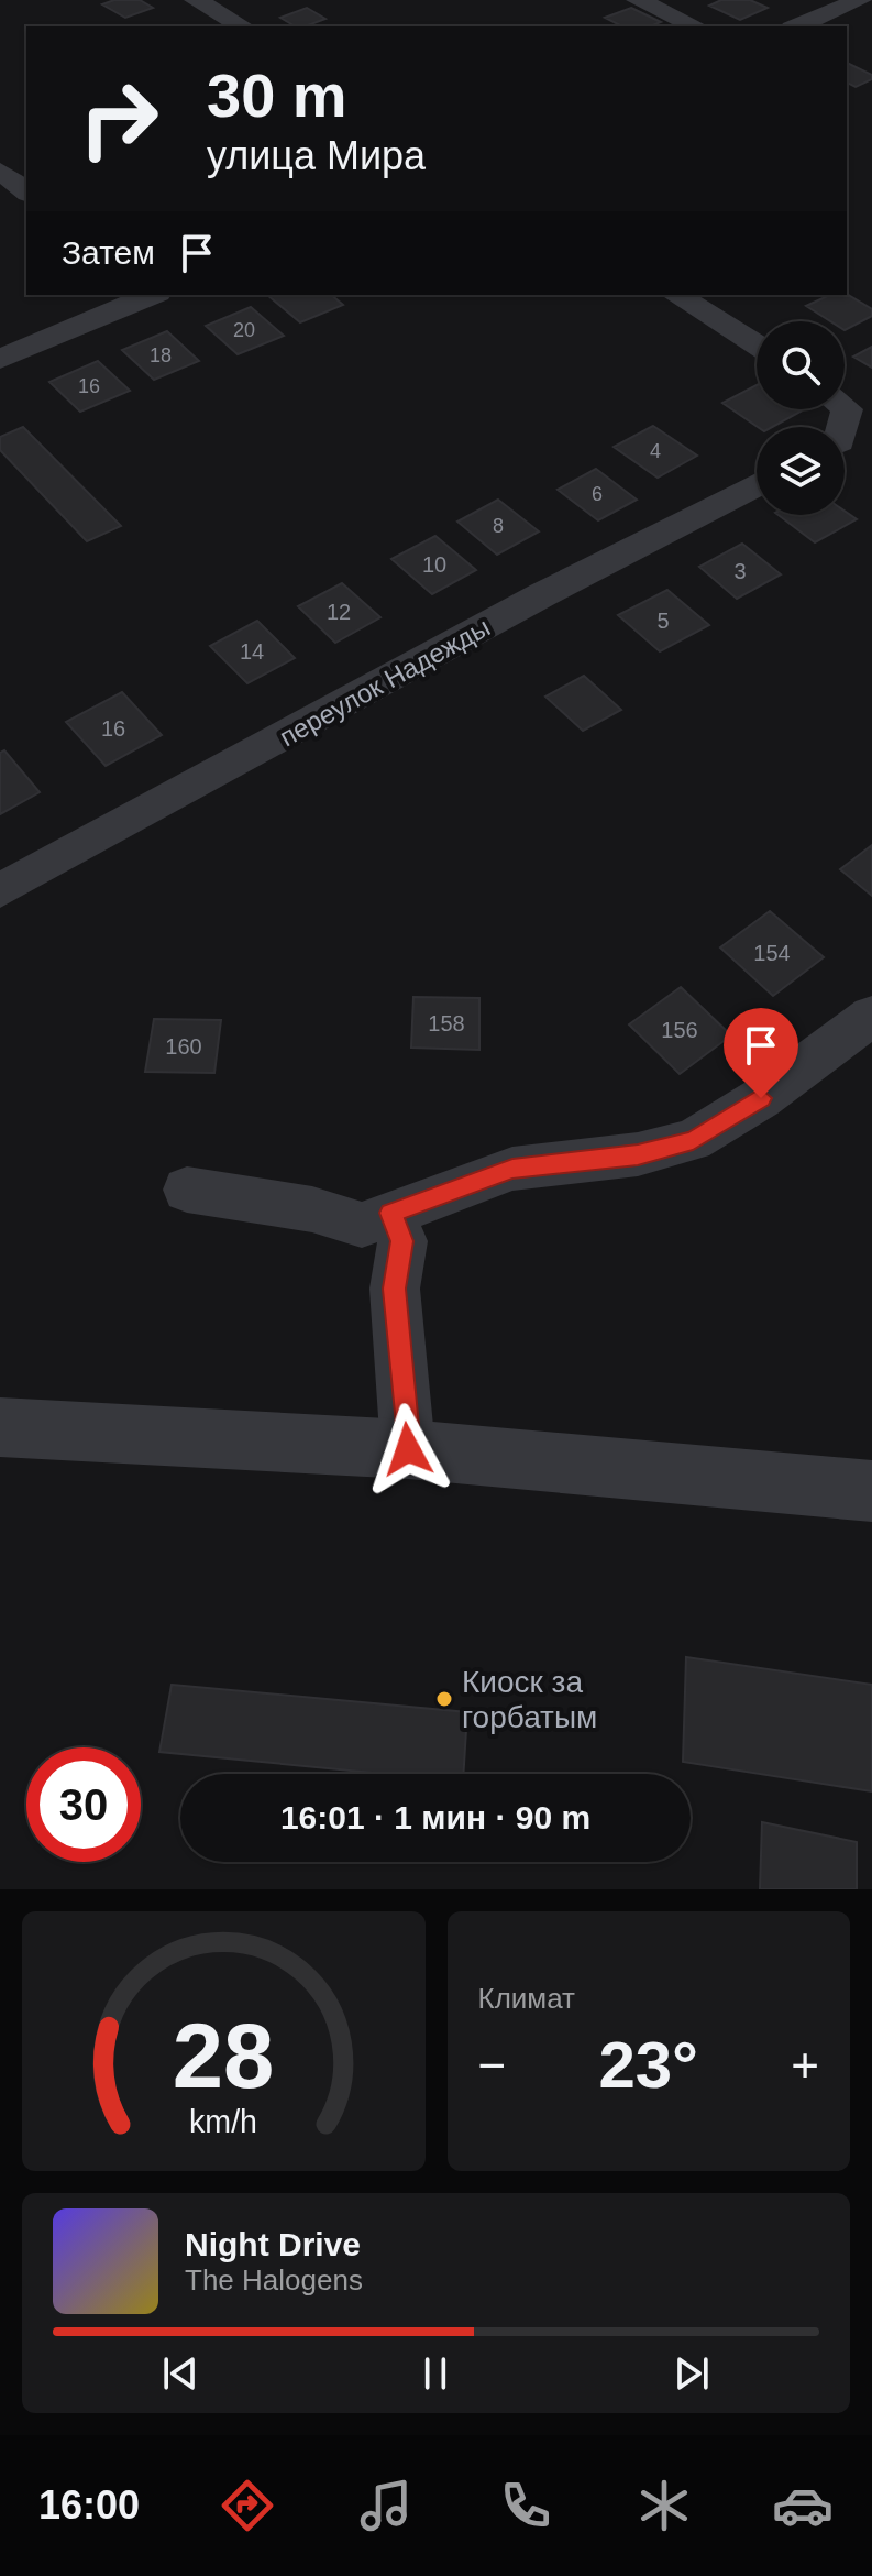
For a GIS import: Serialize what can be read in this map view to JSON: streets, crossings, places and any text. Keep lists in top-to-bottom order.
{
  "streets": {
    "street": ["переулок Надежды"]
  },
  "places": ["Киоск за горбатым"],
  "house_numbers": [
    "20",
    "18",
    "16",
    "4",
    "6",
    "8",
    "10",
    "3",
    "12",
    "5",
    "14",
    "16",
    "154",
    "158",
    "156",
    "160"
  ],
  "page": {
    "turn": ["30 m", "улица Мира"],
    "then": "Затем",
    "limit": "30",
    "trip": "16:01 · 1 мин · 90 m",
    "tile": "Климат",
    "heat": ["−", "23°", "+"],
    "song": ["Night Drive", "The Halogens"],
    "tabs": "16:00",
    "gauge": ["28", "km/h"]
  }
}
